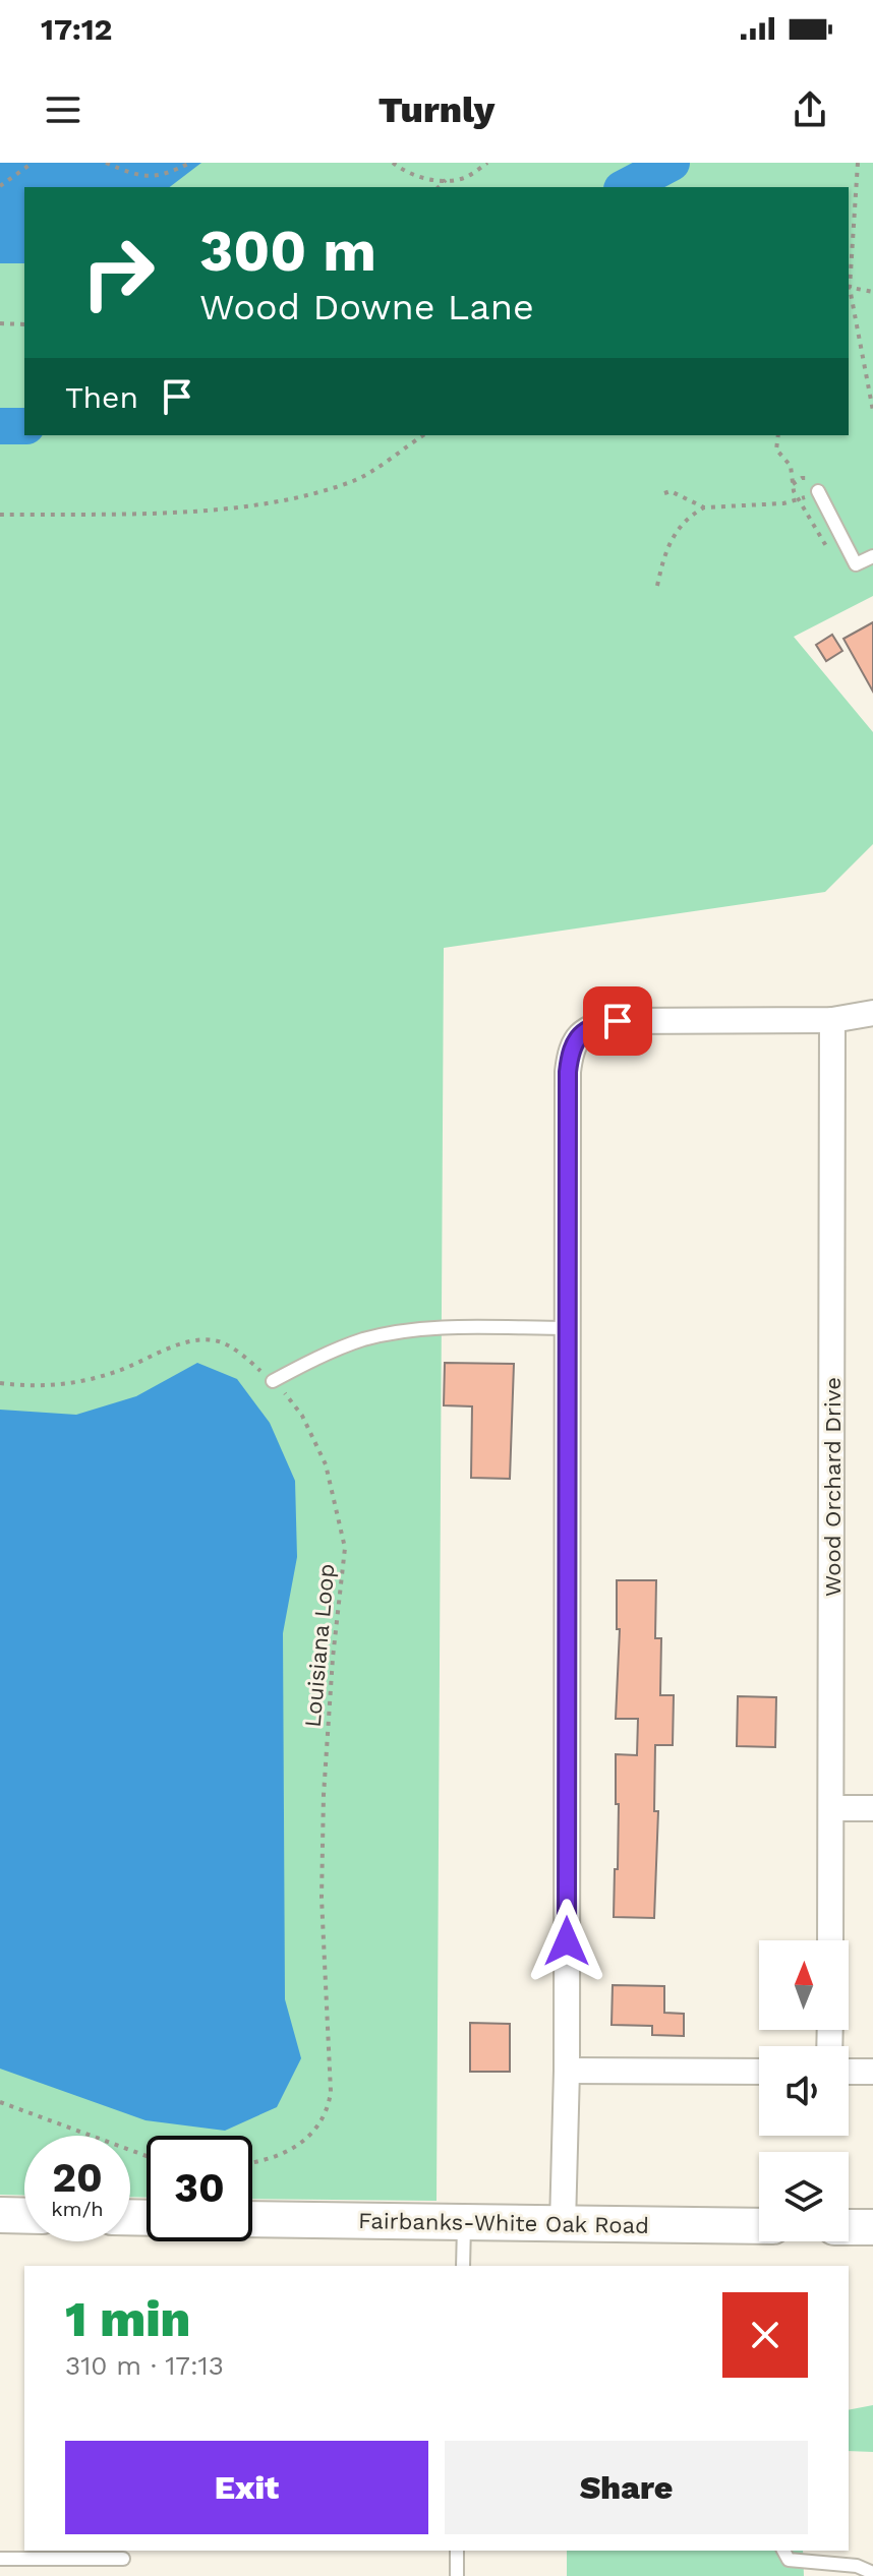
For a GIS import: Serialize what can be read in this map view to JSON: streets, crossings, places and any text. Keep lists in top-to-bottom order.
{
  "streets": {
    "street": ["Wood Orchard Drive", "Fairbanks-White Oak Road"],
    "path": ["Louisiana Loop"]
  },
  "north": "top",
  "page": {
    "status": "17:12",
    "header": "Turnly",
    "turn": ["300 m", "Wood Downe Lane"],
    "then": "Then",
    "speed": "20 km/h",
    "limit": "30",
    "heading": ["1 min", "310 m · 17:13"],
    "buttons": ["Exit", "Share"]
  }
}
